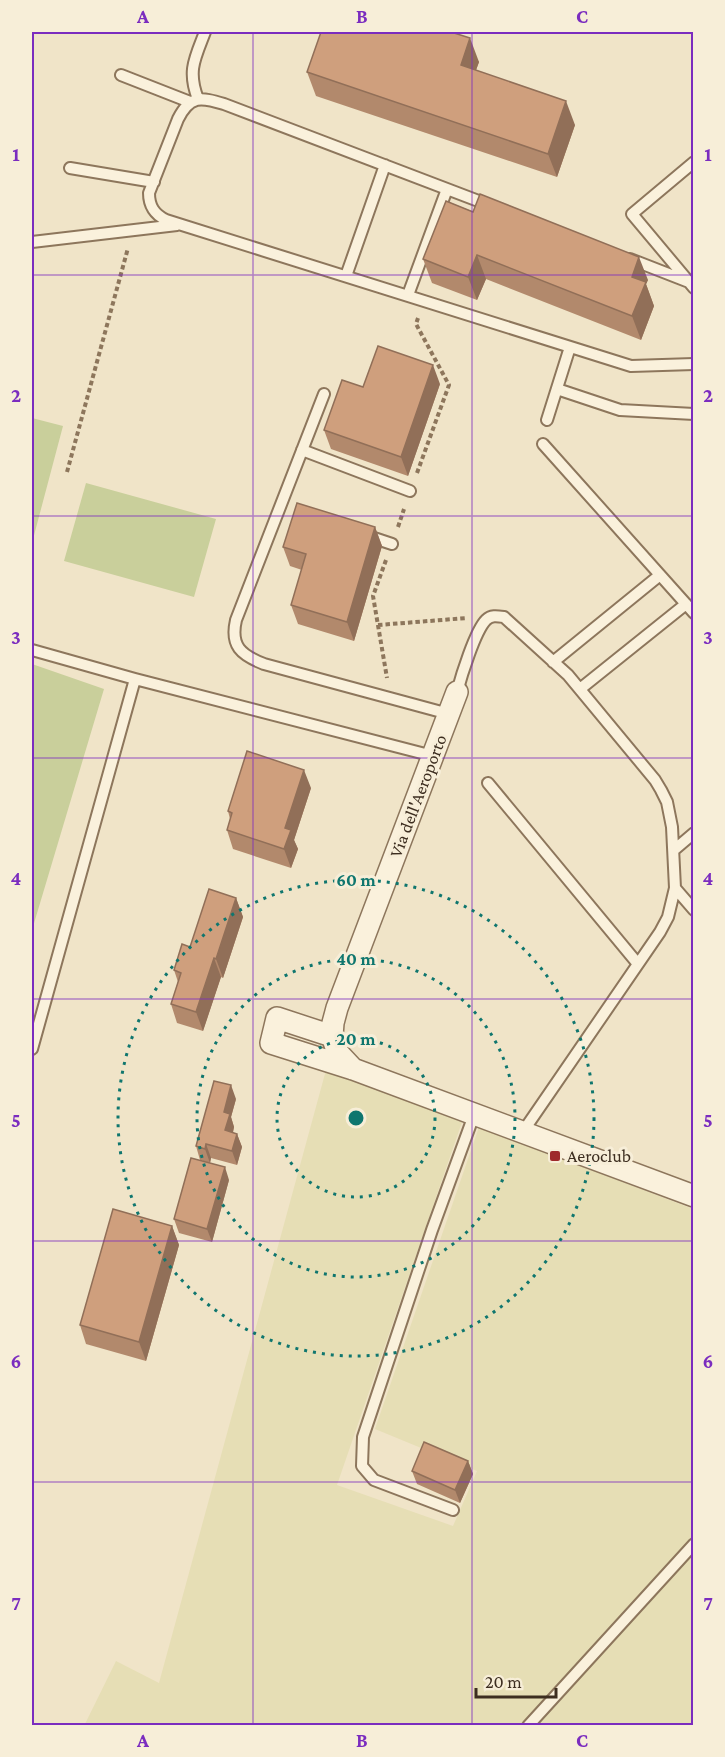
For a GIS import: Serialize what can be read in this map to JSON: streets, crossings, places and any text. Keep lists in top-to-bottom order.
{
  "streets": {
    "street": ["Via dell'Aeroporto"]
  },
  "places": {
    "transit": ["Aeroclub"]
  },
  "scale_bar": "20 m",
  "grid": {
    "columns": ["A", "B", "C"],
    "rows": [
      "1",
      "2",
      "3",
      "4",
      "5",
      "6",
      "7"
    ]
  },
  "rings": ["60 m", "40 m", "20 m"]
}
